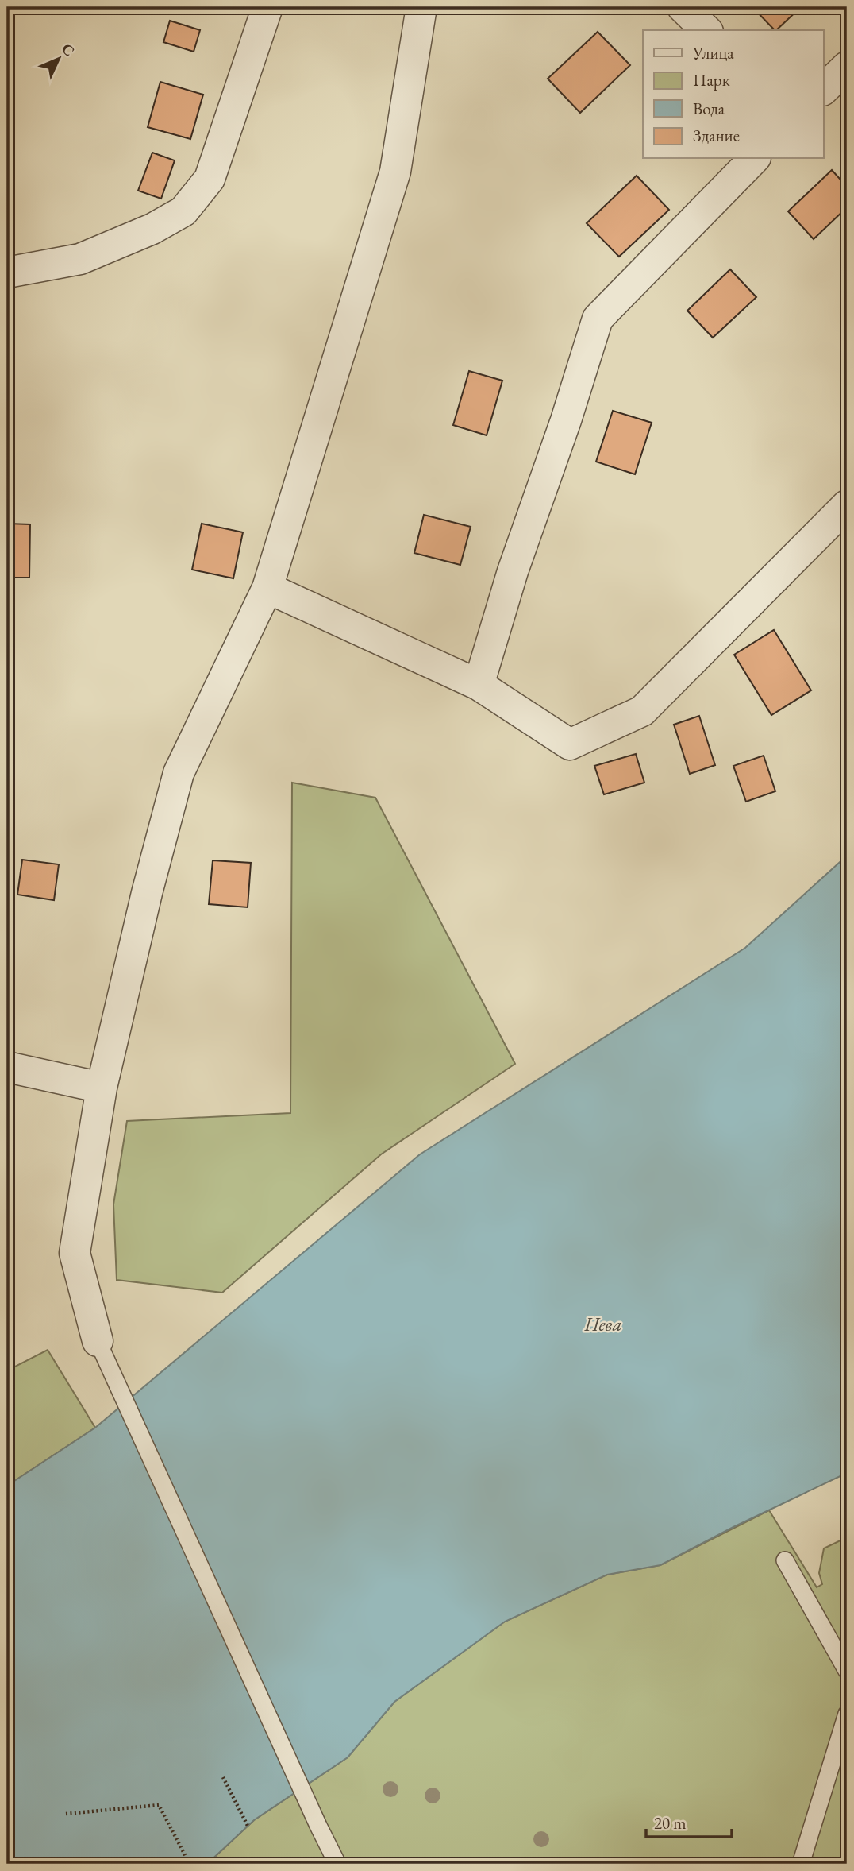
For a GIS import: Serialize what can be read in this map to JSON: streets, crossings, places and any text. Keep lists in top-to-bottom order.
{
  "water": ["Нева"],
  "legend": [
    "Улица",
    "Парк",
    "Вода",
    "Здание"
  ],
  "scale_bar": "20 m",
  "north": "top right"
}
